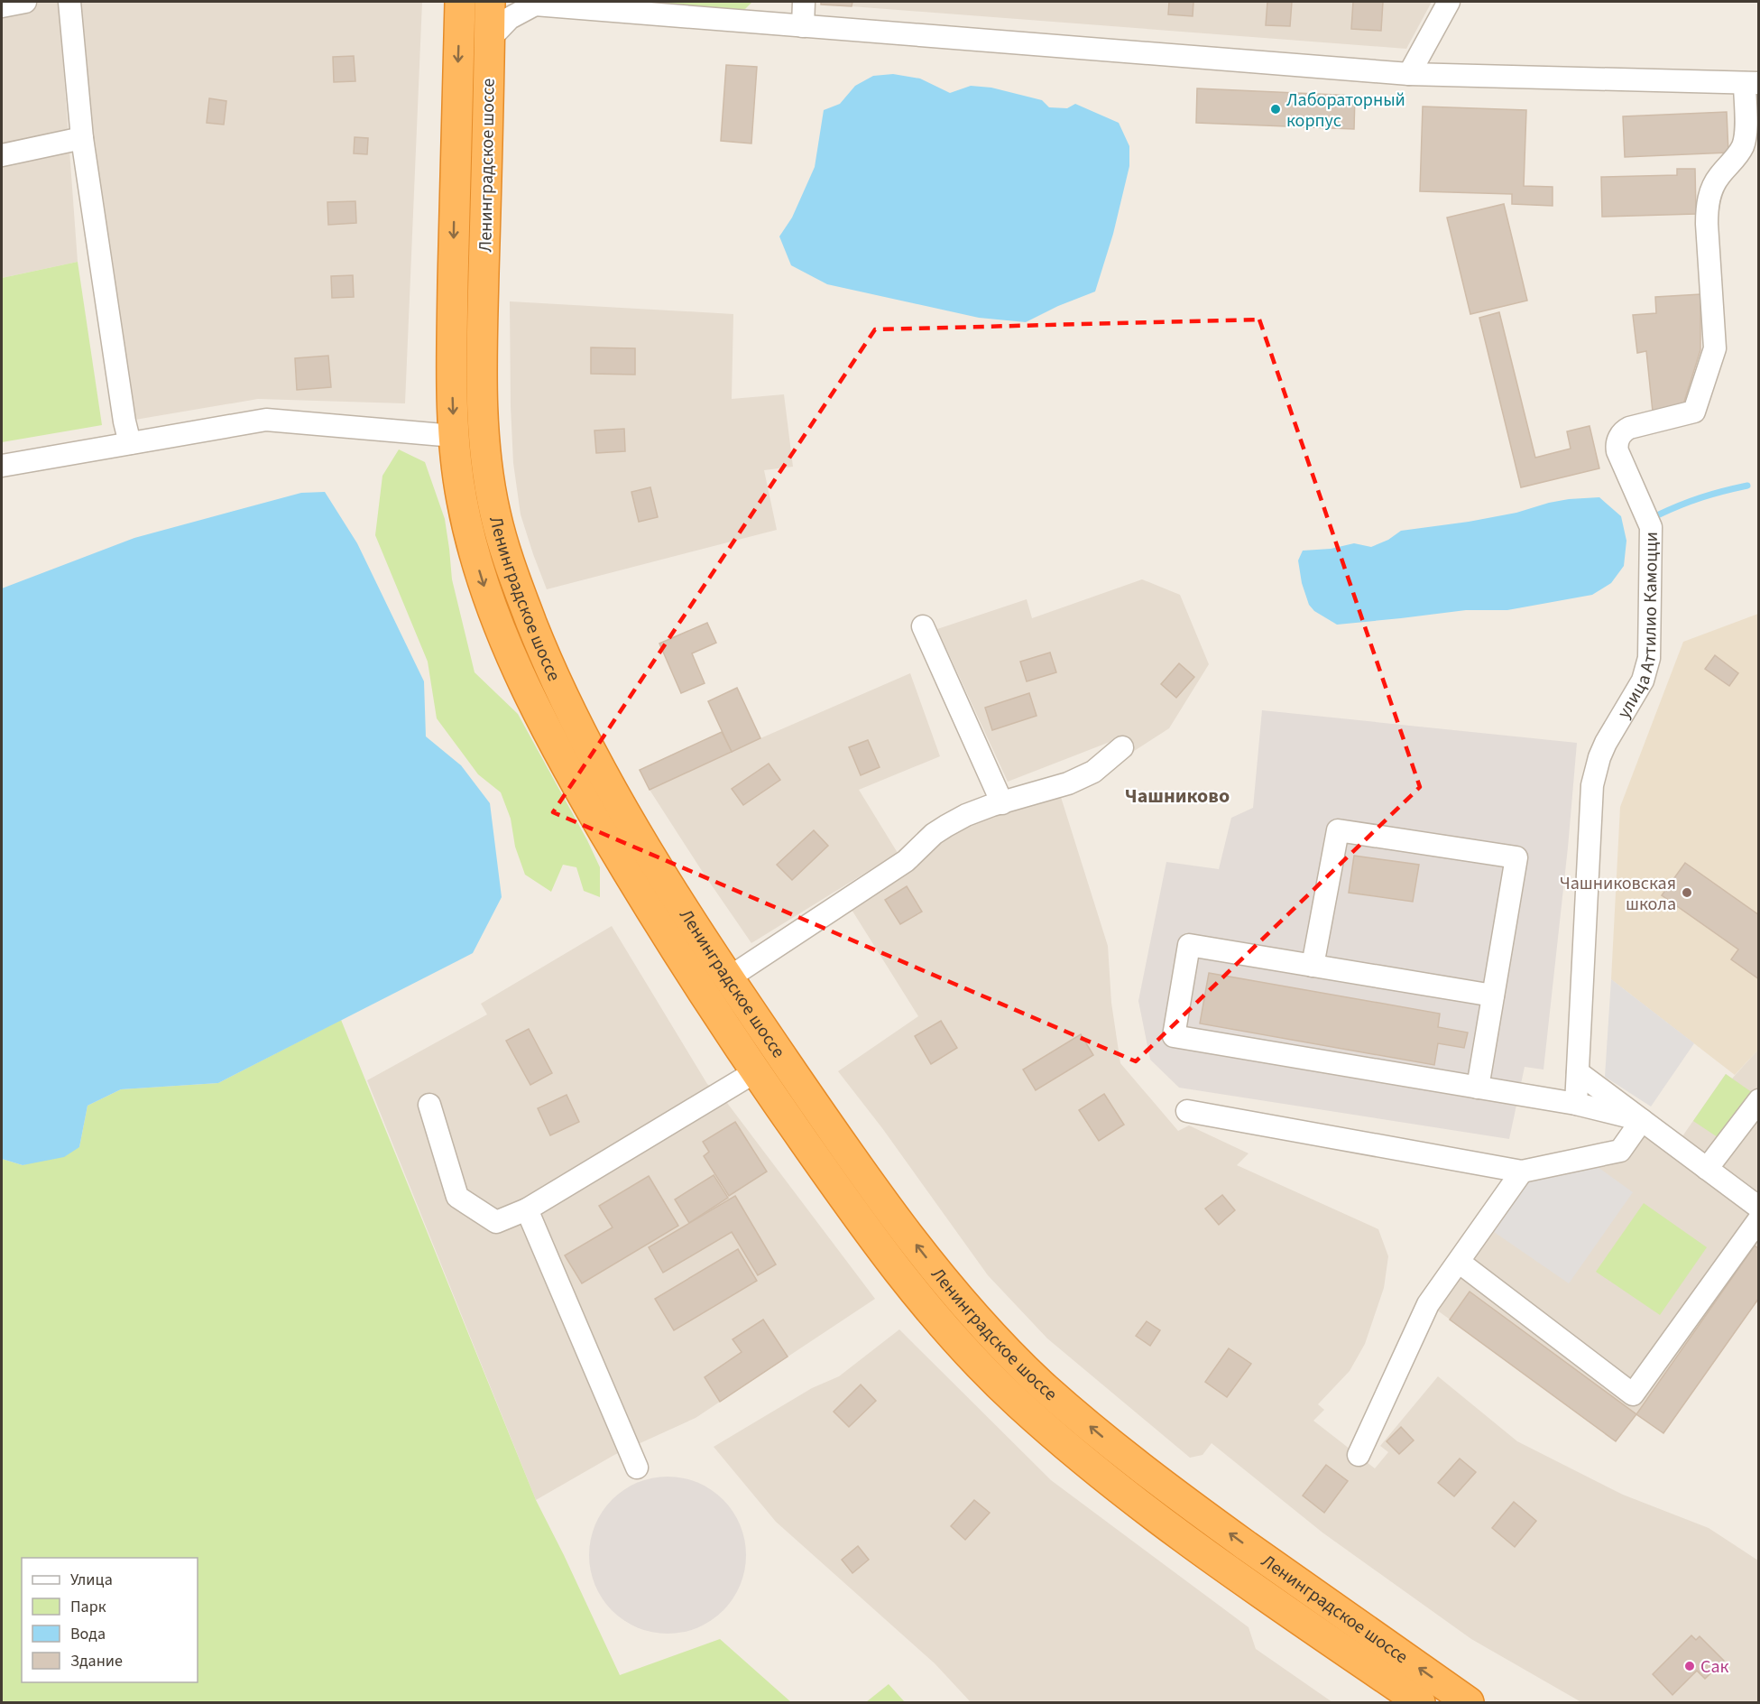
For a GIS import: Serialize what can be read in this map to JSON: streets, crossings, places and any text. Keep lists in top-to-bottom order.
{
  "streets": {
    "highway": ["Ленинградское шоссе"],
    "street": ["улица Аттилио Камоцци"]
  },
  "districts": ["Чашниково"],
  "places": ["Лабораторный корпус", "Чашниковская школа", "Сак"],
  "legend": [
    "Улица",
    "Парк",
    "Вода",
    "Здание"
  ]
}
